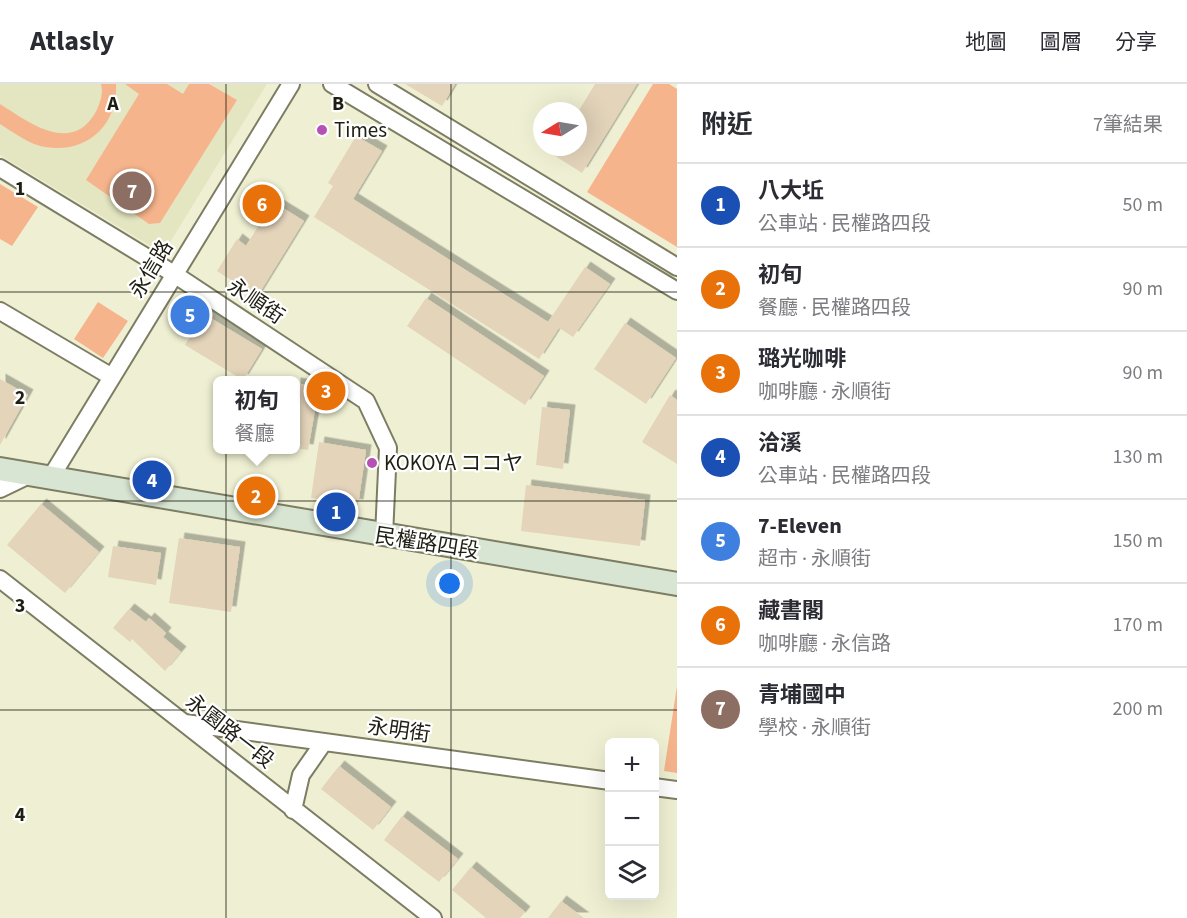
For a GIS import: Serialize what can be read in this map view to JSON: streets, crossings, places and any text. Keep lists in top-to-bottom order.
{
  "streets": {
    "street": [
      "永信路",
      "永順街",
      "民權路四段",
      "永明街",
      "永園路一段"
    ]
  },
  "crossings": [
    ["永信路", "永順街"],
    ["永信路", "民權路四段"],
    ["永順街", "民權路四段"],
    ["永明街", "永園路一段"]
  ],
  "places": ["Times", "KOKOYA ココヤ"],
  "north": "left",
  "page": {
    "header": "Atlasly",
    "nav": ["地圖", "圖層", "分享"],
    "heading": ["附近", "7筆結果"],
    "list": [
      {
        "mark": "1",
        "name": "八大坵",
        "note": "公車站 · 民權路四段",
        "value": "50 m"
      },
      {
        "mark": "2",
        "name": "初旬",
        "note": "餐廳 · 民權路四段",
        "value": "90 m"
      },
      {
        "mark": "3",
        "name": "璐光咖啡",
        "note": "咖啡廳 · 永順街",
        "value": "90 m"
      },
      {
        "mark": "4",
        "name": "洽溪",
        "note": "公車站 · 民權路四段",
        "value": "130 m"
      },
      {
        "mark": "5",
        "name": "7-Eleven",
        "note": "超市 · 永順街",
        "value": "150 m"
      },
      {
        "mark": "6",
        "name": "藏書閣",
        "note": "咖啡廳 · 永信路",
        "value": "170 m"
      },
      {
        "mark": "7",
        "name": "青埔國中",
        "note": "學校 · 永順街",
        "value": "200 m"
      }
    ],
    "pins": [
      "7",
      "6",
      "5",
      "3",
      "4",
      "2",
      "1"
    ],
    "popup": ["初旬", "餐廳"],
    "map_buttons": ["+", "−"]
  },
  "grid": {
    "columns": ["A", "B"],
    "rows": [
      "1",
      "2",
      "3",
      "4"
    ]
  }
}
